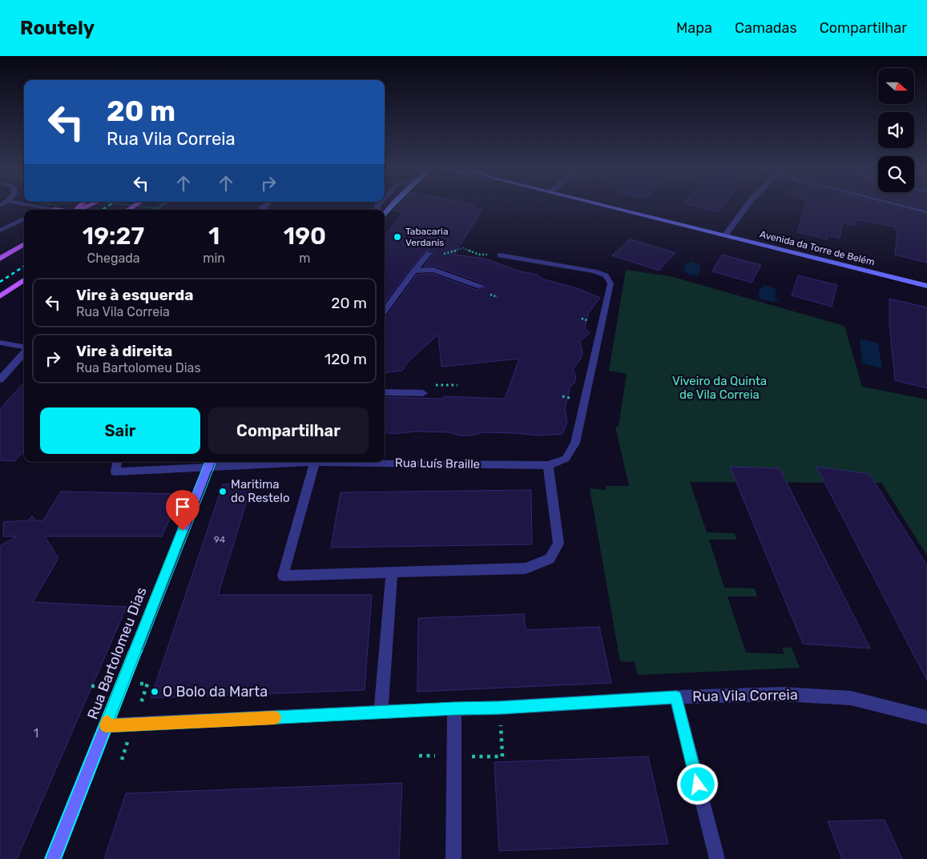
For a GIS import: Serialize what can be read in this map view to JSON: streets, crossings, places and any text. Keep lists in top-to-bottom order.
{
  "streets": {
    "street": [
      "Avenida da Torre de Belém",
      "Rua Luís Braille",
      "Rua Bartolomeu Dias",
      "Rua Vila Correia"
    ]
  },
  "crossings": [
    ["Rua Luís Braille", "Rua Bartolomeu Dias"],
    ["Rua Bartolomeu Dias", "Rua Vila Correia"]
  ],
  "parks": ["Viveiro da Quinta de Vila Correia"],
  "places": ["Tabacaria Verdanis", "Maritima do Restelo", "O Bolo da Marta"],
  "house_numbers": ["94", "1"],
  "north": "right",
  "page": {
    "header": "Routely",
    "nav": ["Mapa", "Camadas", "Compartilhar"],
    "turn": ["20 m", "Rua Vila Correia"],
    "eta": [
      "19:27",
      "Chegada",
      "1",
      "min",
      "190",
      "m"
    ],
    "list": [
      {
        "name": "Vire à esquerda",
        "note": "Rua Vila Correia",
        "value": "20 m"
      },
      {
        "name": "Vire à direita",
        "note": "Rua Bartolomeu Dias",
        "value": "120 m"
      }
    ],
    "buttons": ["Sair", "Compartilhar"]
  }
}
